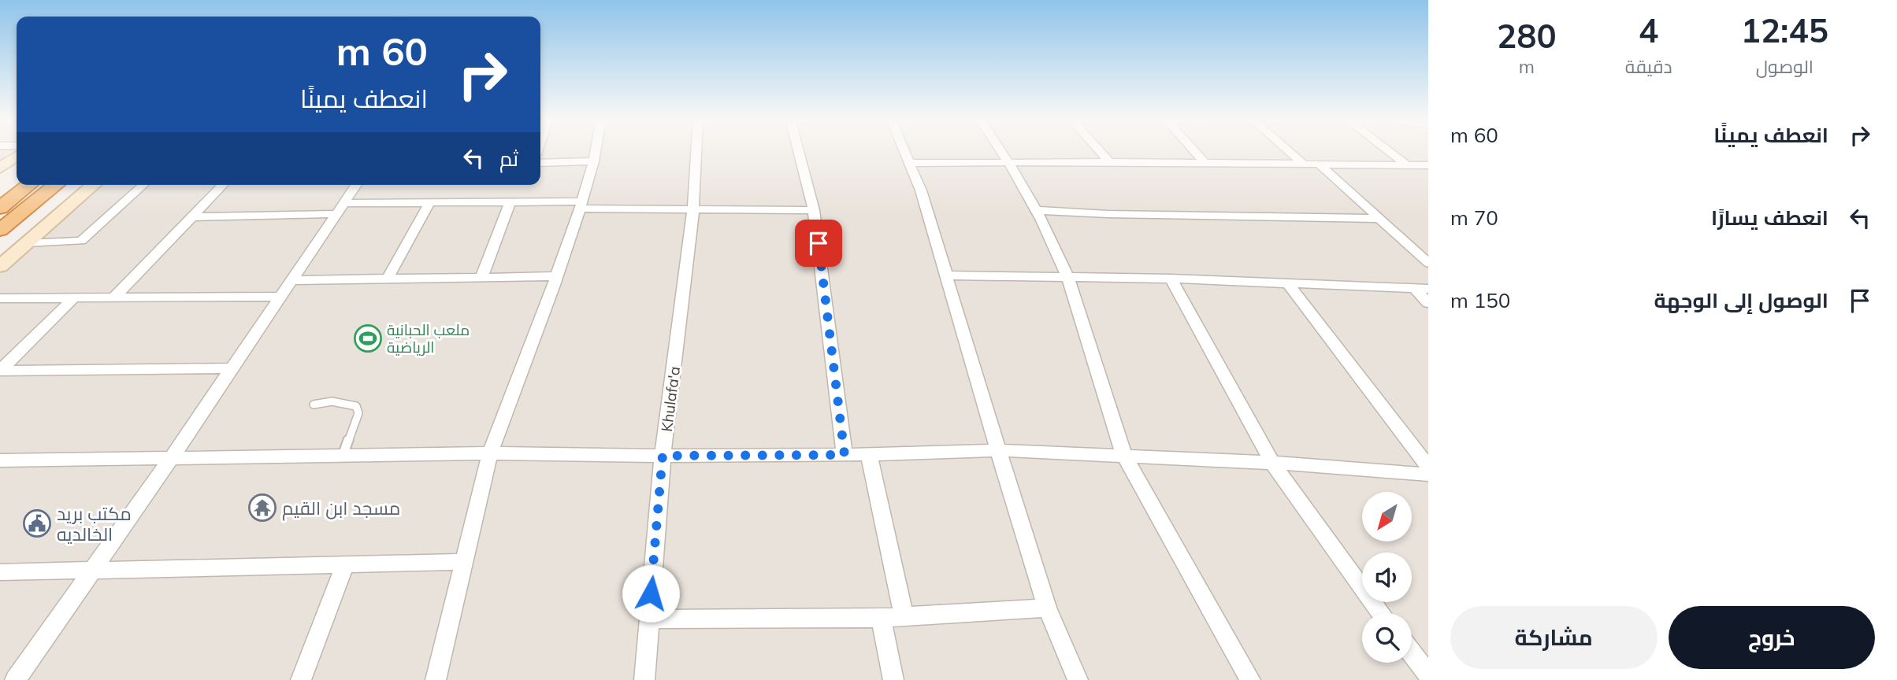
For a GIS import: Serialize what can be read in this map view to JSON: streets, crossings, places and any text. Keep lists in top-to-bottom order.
{
  "streets": {
    "street": ["Khulafa'a"]
  },
  "places": {
    "sports": ["ملعب الحبانية الرياضية"],
    "temple": ["مسجد ابن القيم"],
    "public building": ["مكتب بريد الخالديه"]
  },
  "north": "bottom left",
  "page": {
    "eta": [
      "12:45",
      "الوصول",
      "4",
      "دقيقة",
      "280",
      "m"
    ],
    "turn": ["60 m", "انعطف يمينًا"],
    "list": [
      {
        "name": "انعطف يمينًا",
        "value": "60 m"
      },
      {
        "name": "انعطف يسارًا",
        "value": "70 m"
      },
      {
        "name": "الوصول إلى الوجهة",
        "value": "150 m"
      }
    ],
    "then": "ثم",
    "buttons": ["خروج", "مشاركة"]
  }
}
